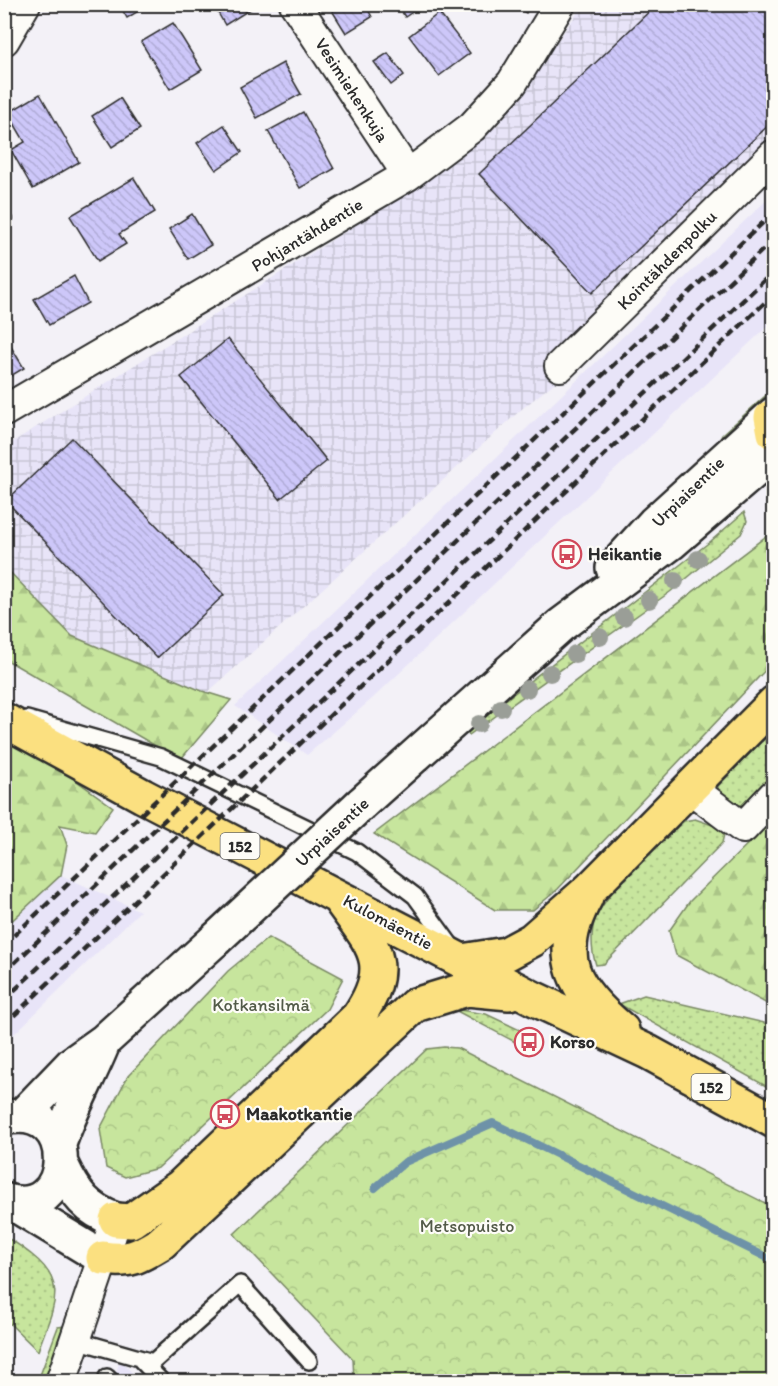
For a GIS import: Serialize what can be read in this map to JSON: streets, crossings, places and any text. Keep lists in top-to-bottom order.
{
  "streets": {
    "main road": ["Urpiaisentie", "152", "Kulomäentie"],
    "street": ["Vesimiehenkuja", "Pohjantähdentie", "Kointähdenpolku"]
  },
  "crossings": [
    ["Vesimiehenkuja", "Pohjantähdentie"]
  ],
  "parks": ["Kotkansilmä", "Metsopuisto"],
  "places": {
    "bus stop": ["Heikantie", "Korso", "Maakotkantie"]
  }
}
